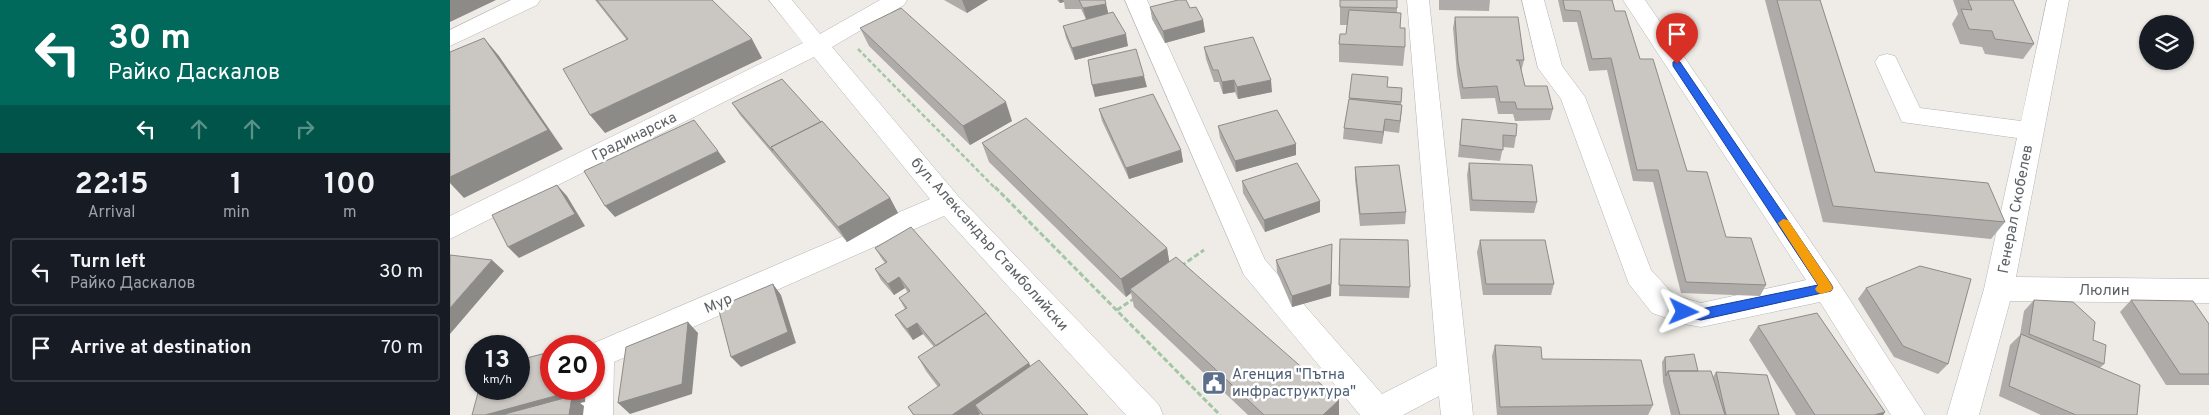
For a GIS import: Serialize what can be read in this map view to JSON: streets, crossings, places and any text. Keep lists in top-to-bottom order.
{
  "streets": {
    "street": [
      "Градинарска",
      "Генерал Скобелев",
      "бул. Александър Стамболийски",
      "Люлин",
      "Мур"
    ]
  },
  "crossings": [
    ["Градинарска", "бул. Александър Стамболийски"],
    ["Генерал Скобелев", "Люлин"],
    ["бул. Александър Стамболийски", "Мур"]
  ],
  "places": {
    "public building": ["Агенция \"Пътна инфраструктура\""]
  },
  "page": {
    "turn": ["30 m", "Райко Даскалов"],
    "eta": [
      "22:15",
      "Arrival",
      "1",
      "min",
      "100",
      "m"
    ],
    "list": [
      {
        "name": "Turn left",
        "note": "Райко Даскалов",
        "value": "30 m"
      },
      {
        "name": "Arrive at destination",
        "value": "70 m"
      }
    ],
    "speed": "13 km/h",
    "limit": "20"
  }
}
